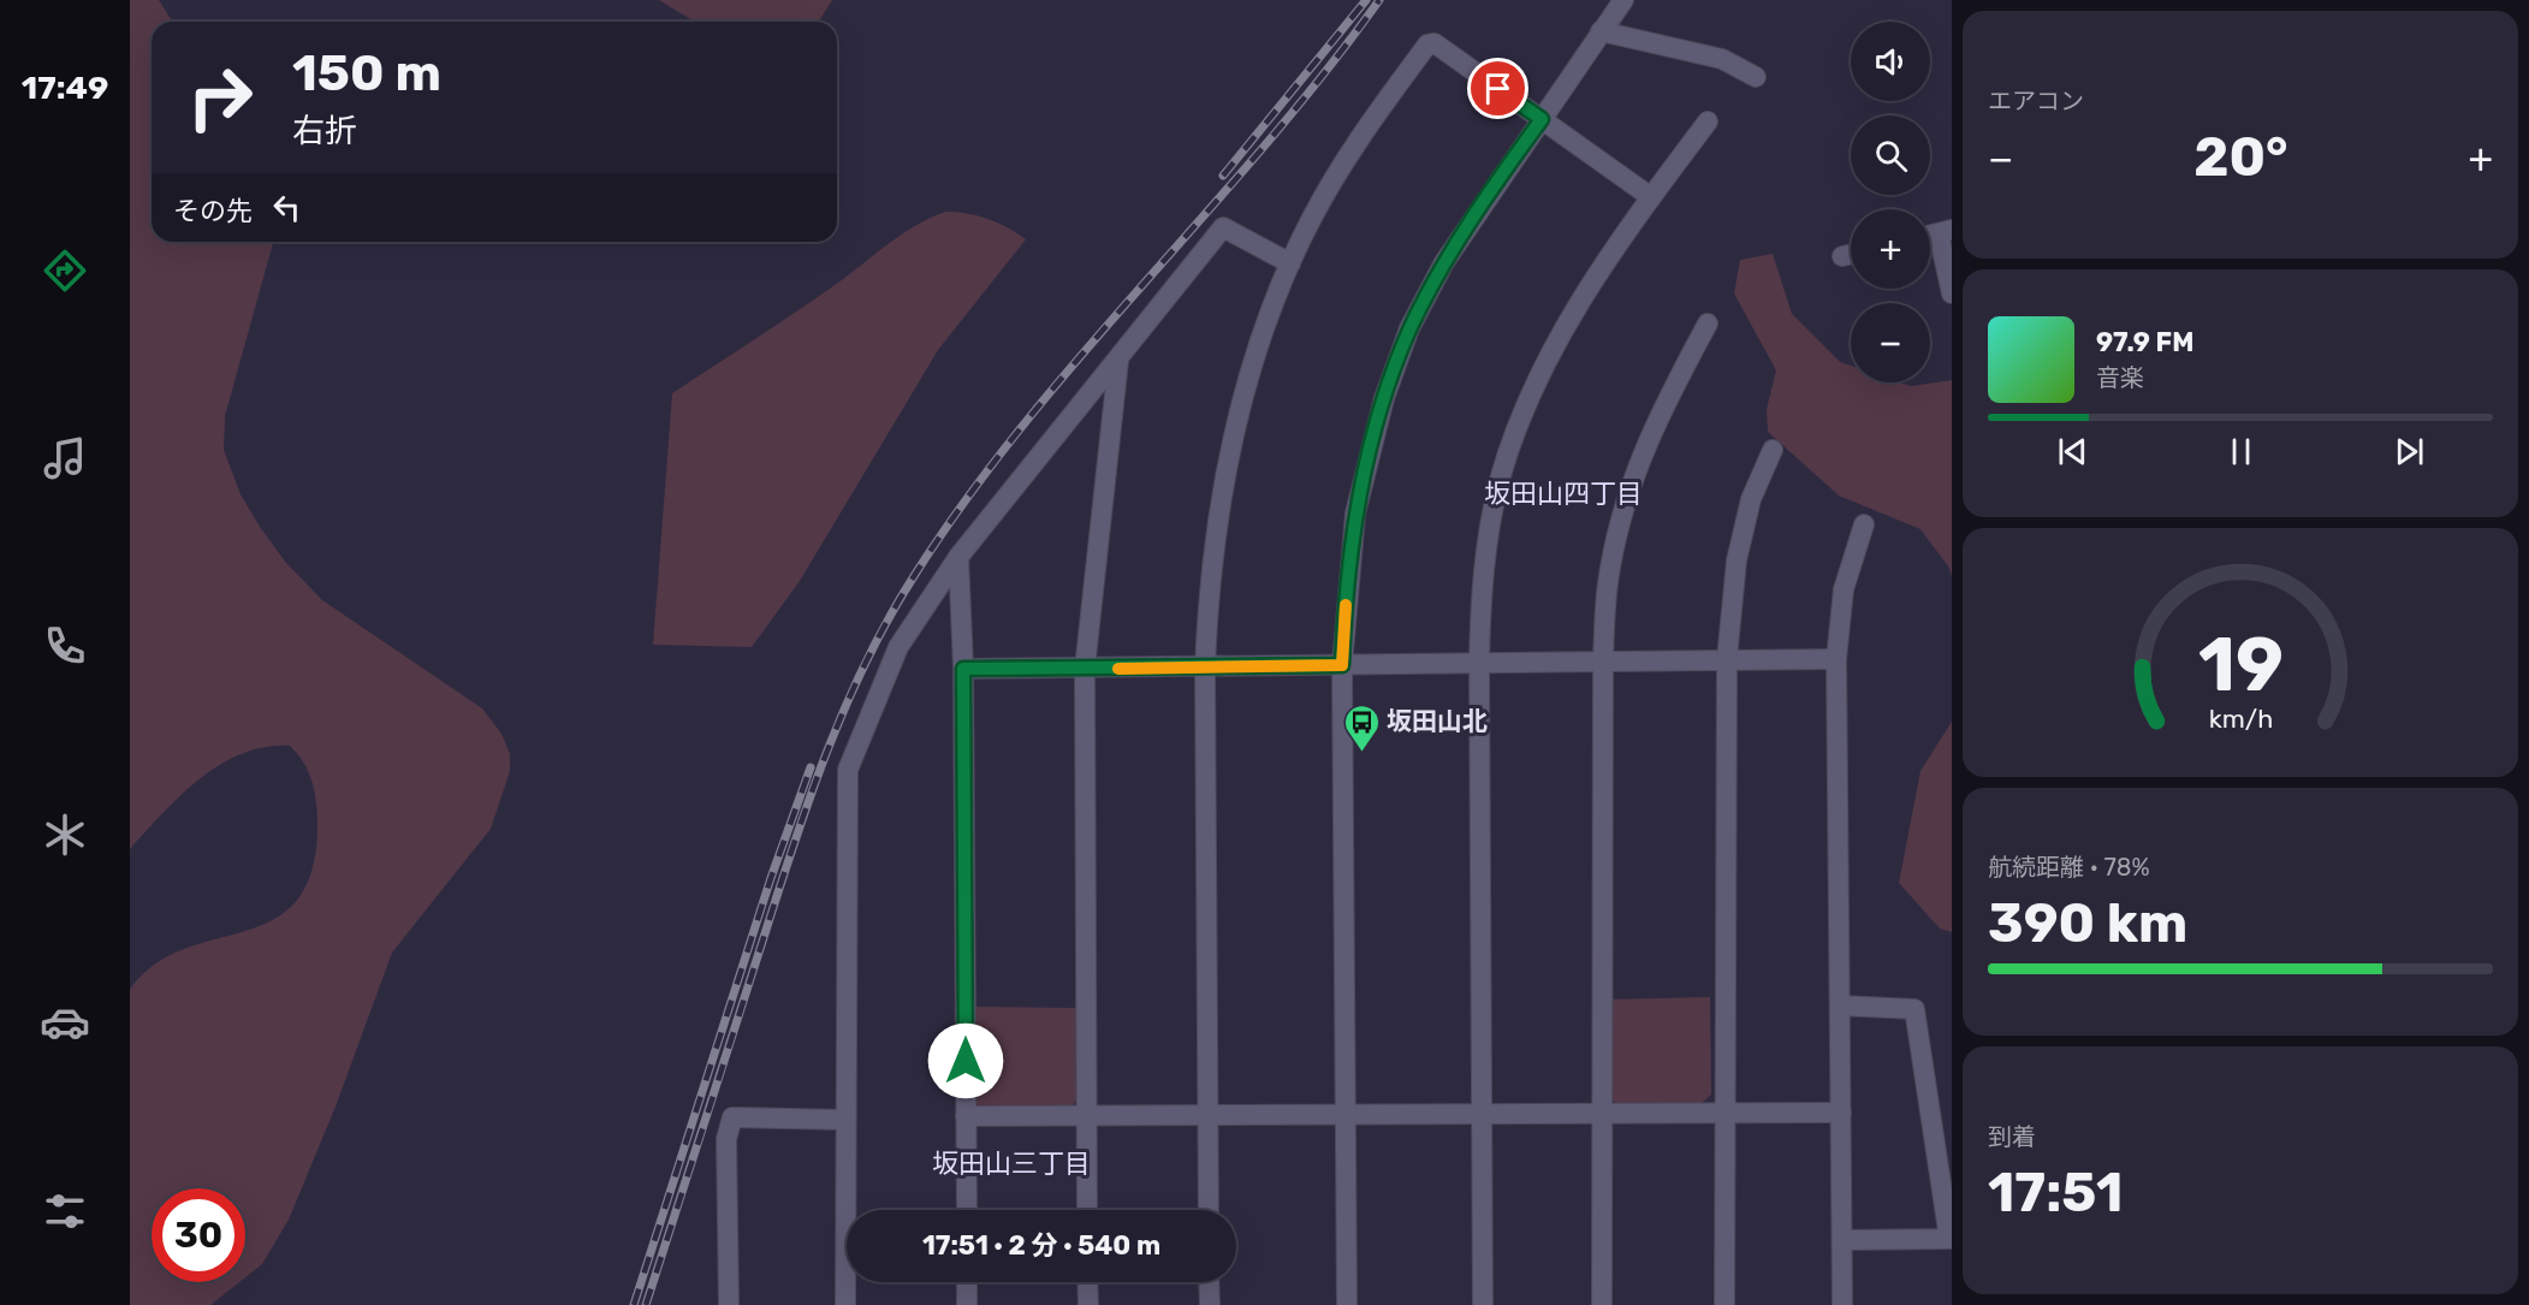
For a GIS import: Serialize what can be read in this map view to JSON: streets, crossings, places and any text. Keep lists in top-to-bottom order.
{
  "districts": ["坂田山四丁目", "坂田山三丁目"],
  "places": {
    "bus stop": ["坂田山北"]
  },
  "page": {
    "tabs": "17:49",
    "tile": [
      "エアコン",
      ["航続距離 · 78%", "390 km"],
      ["到着", "17:51"]
    ],
    "map_buttons": ["+", "−"],
    "turn": ["150 m", "右折"],
    "heat": ["−", "20°", "+"],
    "then": "その先",
    "song": ["97.9 FM", "音楽"],
    "limit": "30",
    "trip": "17:51 · 2 分 · 540 m",
    "gauge": ["19", "km/h"]
  }
}
